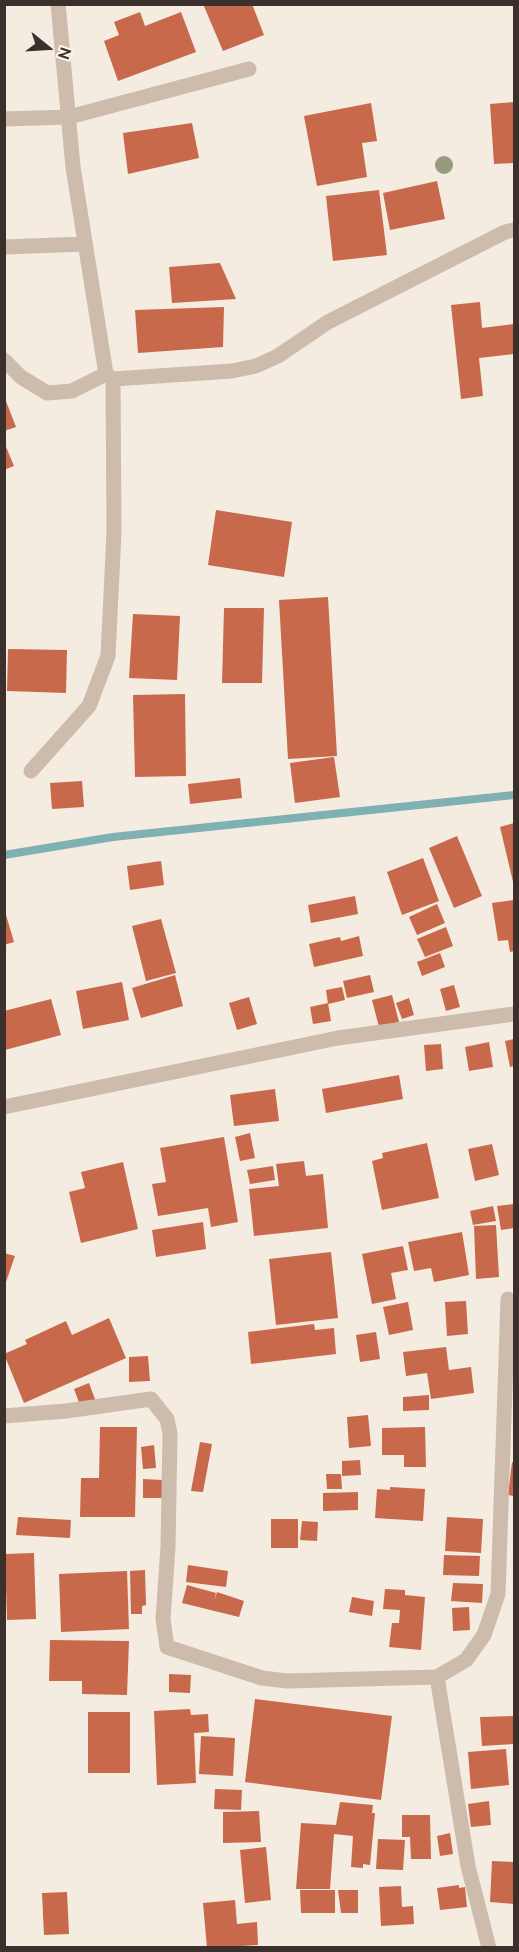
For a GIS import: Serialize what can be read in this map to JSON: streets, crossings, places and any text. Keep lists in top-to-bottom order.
{
  "north": "right"
}
